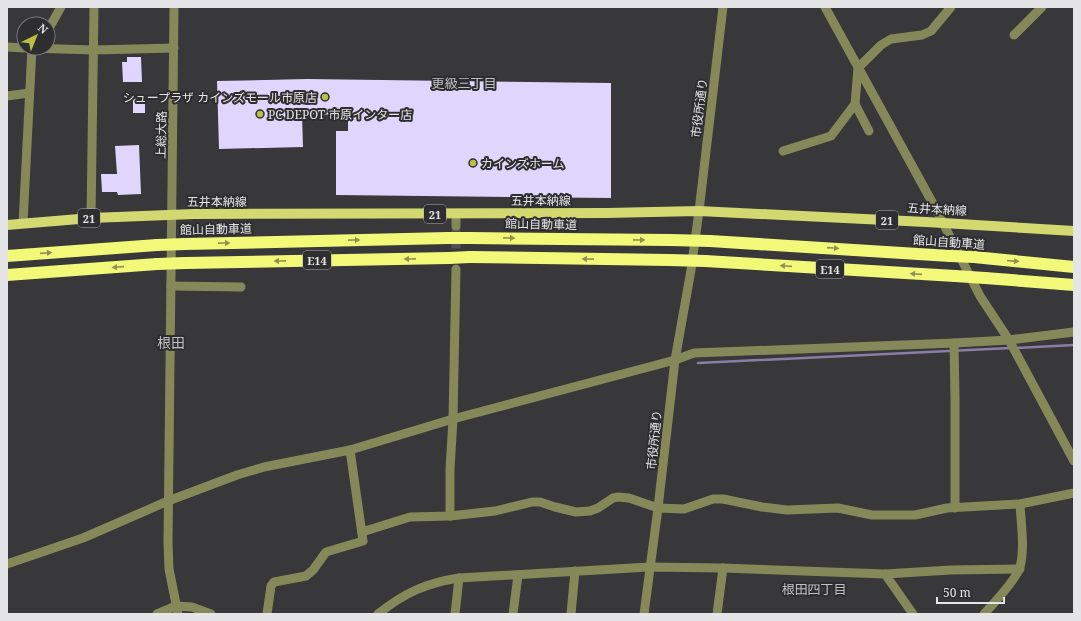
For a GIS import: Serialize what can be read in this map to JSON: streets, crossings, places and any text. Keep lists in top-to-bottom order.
{
  "streets": {
    "highway": ["館山自動車道", "E14"],
    "main road": ["五井本納線", "21"],
    "street": ["市役所通り", "上総大路"]
  },
  "crossings": [
    ["市役所通り", "五井本納線"],
    ["上総大路", "五井本納線"]
  ],
  "districts": ["更級三丁目", "根田", "根田四丁目"],
  "places": ["シュープラザ カインズモール市原店", "PC DEPOT 市原インター店", "カインズホーム"],
  "scale_bar": "50 m",
  "north": "top right"
}
